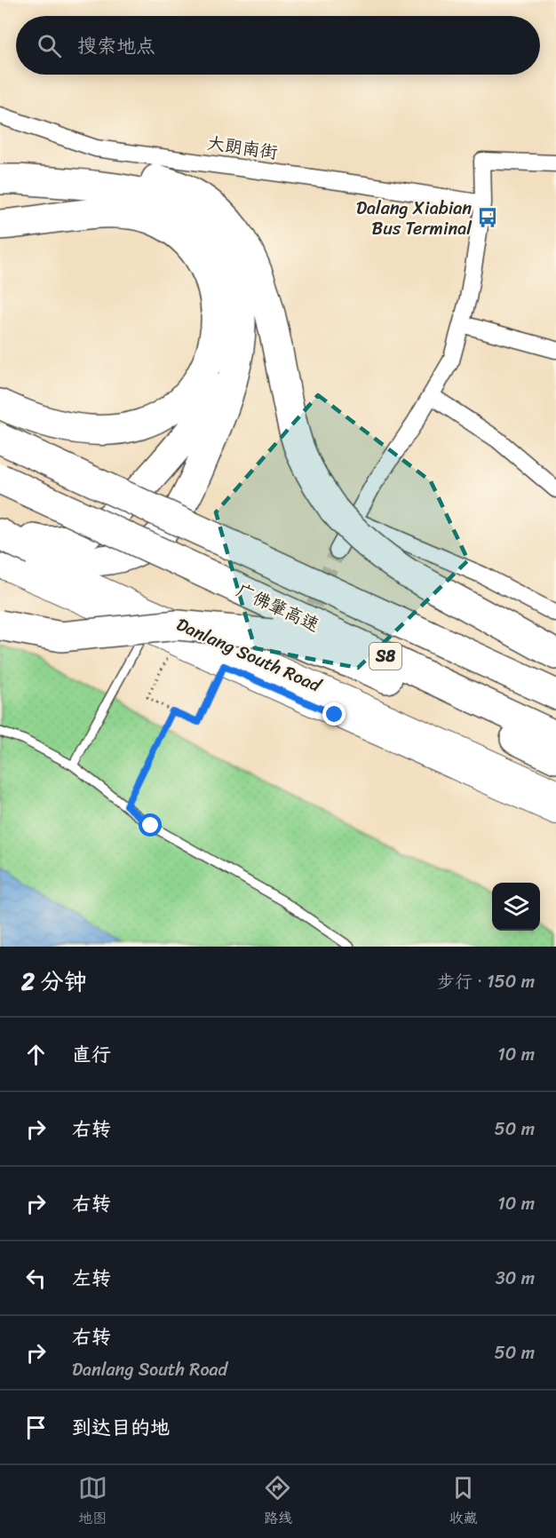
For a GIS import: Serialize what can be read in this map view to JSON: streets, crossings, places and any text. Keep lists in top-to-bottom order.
{
  "streets": {
    "highway": ["广佛肇高速", "S8"],
    "street": ["大朗南街", "Danlang South Road"]
  },
  "places": {
    "bus stop": ["Dalang Xiabian Bus Terminal"]
  },
  "page": {
    "search": "搜索地点",
    "heading": ["2 分钟", "步行 · 150 m"],
    "list": [
      ["直行", "10 m"],
      ["右转", "50 m"],
      ["右转", "10 m"],
      ["左转", "30 m"],
      ["右转", "Danlang South Road", "50 m"],
      "到达目的地"
    ],
    "nav": ["地图", "路线", "收藏"]
  }
}
